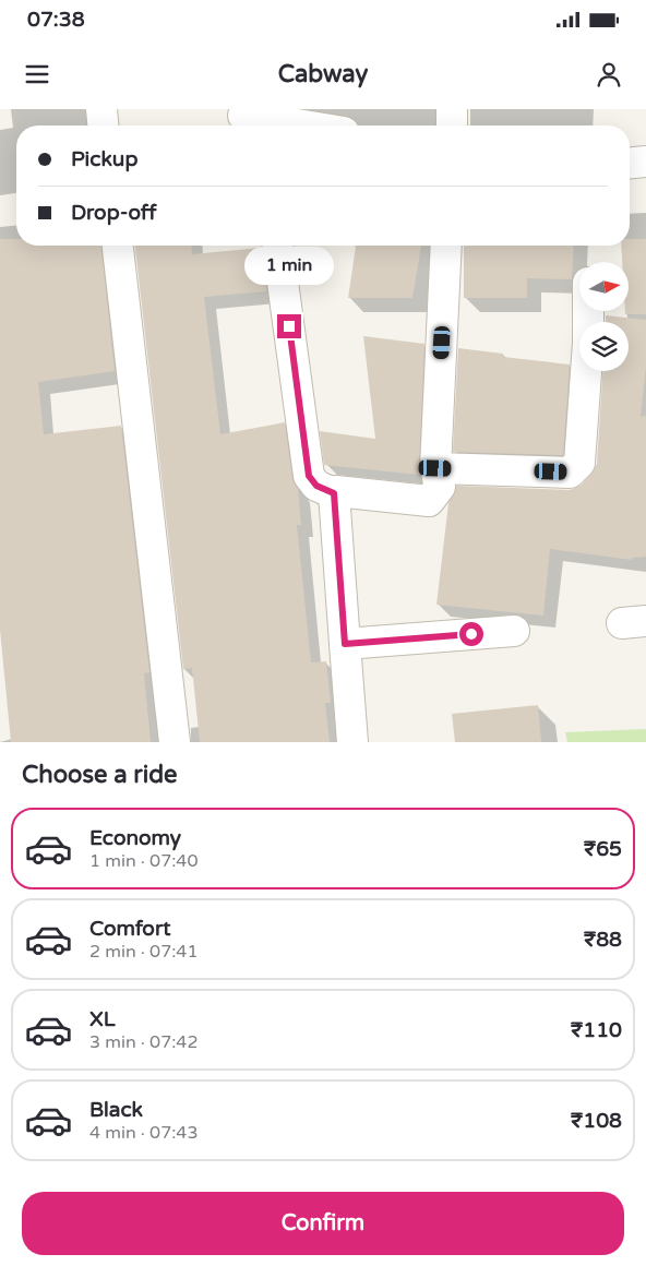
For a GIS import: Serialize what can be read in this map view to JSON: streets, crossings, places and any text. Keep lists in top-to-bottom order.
{
  "north": "right",
  "page": {
    "status": "07:38",
    "header": "Cabway",
    "banner": ["Pickup", "Drop-off"],
    "bubble": "1 min",
    "heading": "Choose a ride",
    "list": [
      {
        "name": "Economy",
        "note": "1 min · 07:40",
        "value": "₹65"
      },
      {
        "name": "Comfort",
        "note": "2 min · 07:41",
        "value": "₹88"
      },
      {
        "name": "XL",
        "note": "3 min · 07:42",
        "value": "₹110"
      },
      {
        "name": "Black",
        "note": "4 min · 07:43",
        "value": "₹108"
      }
    ],
    "buttons": "Confirm"
  }
}
